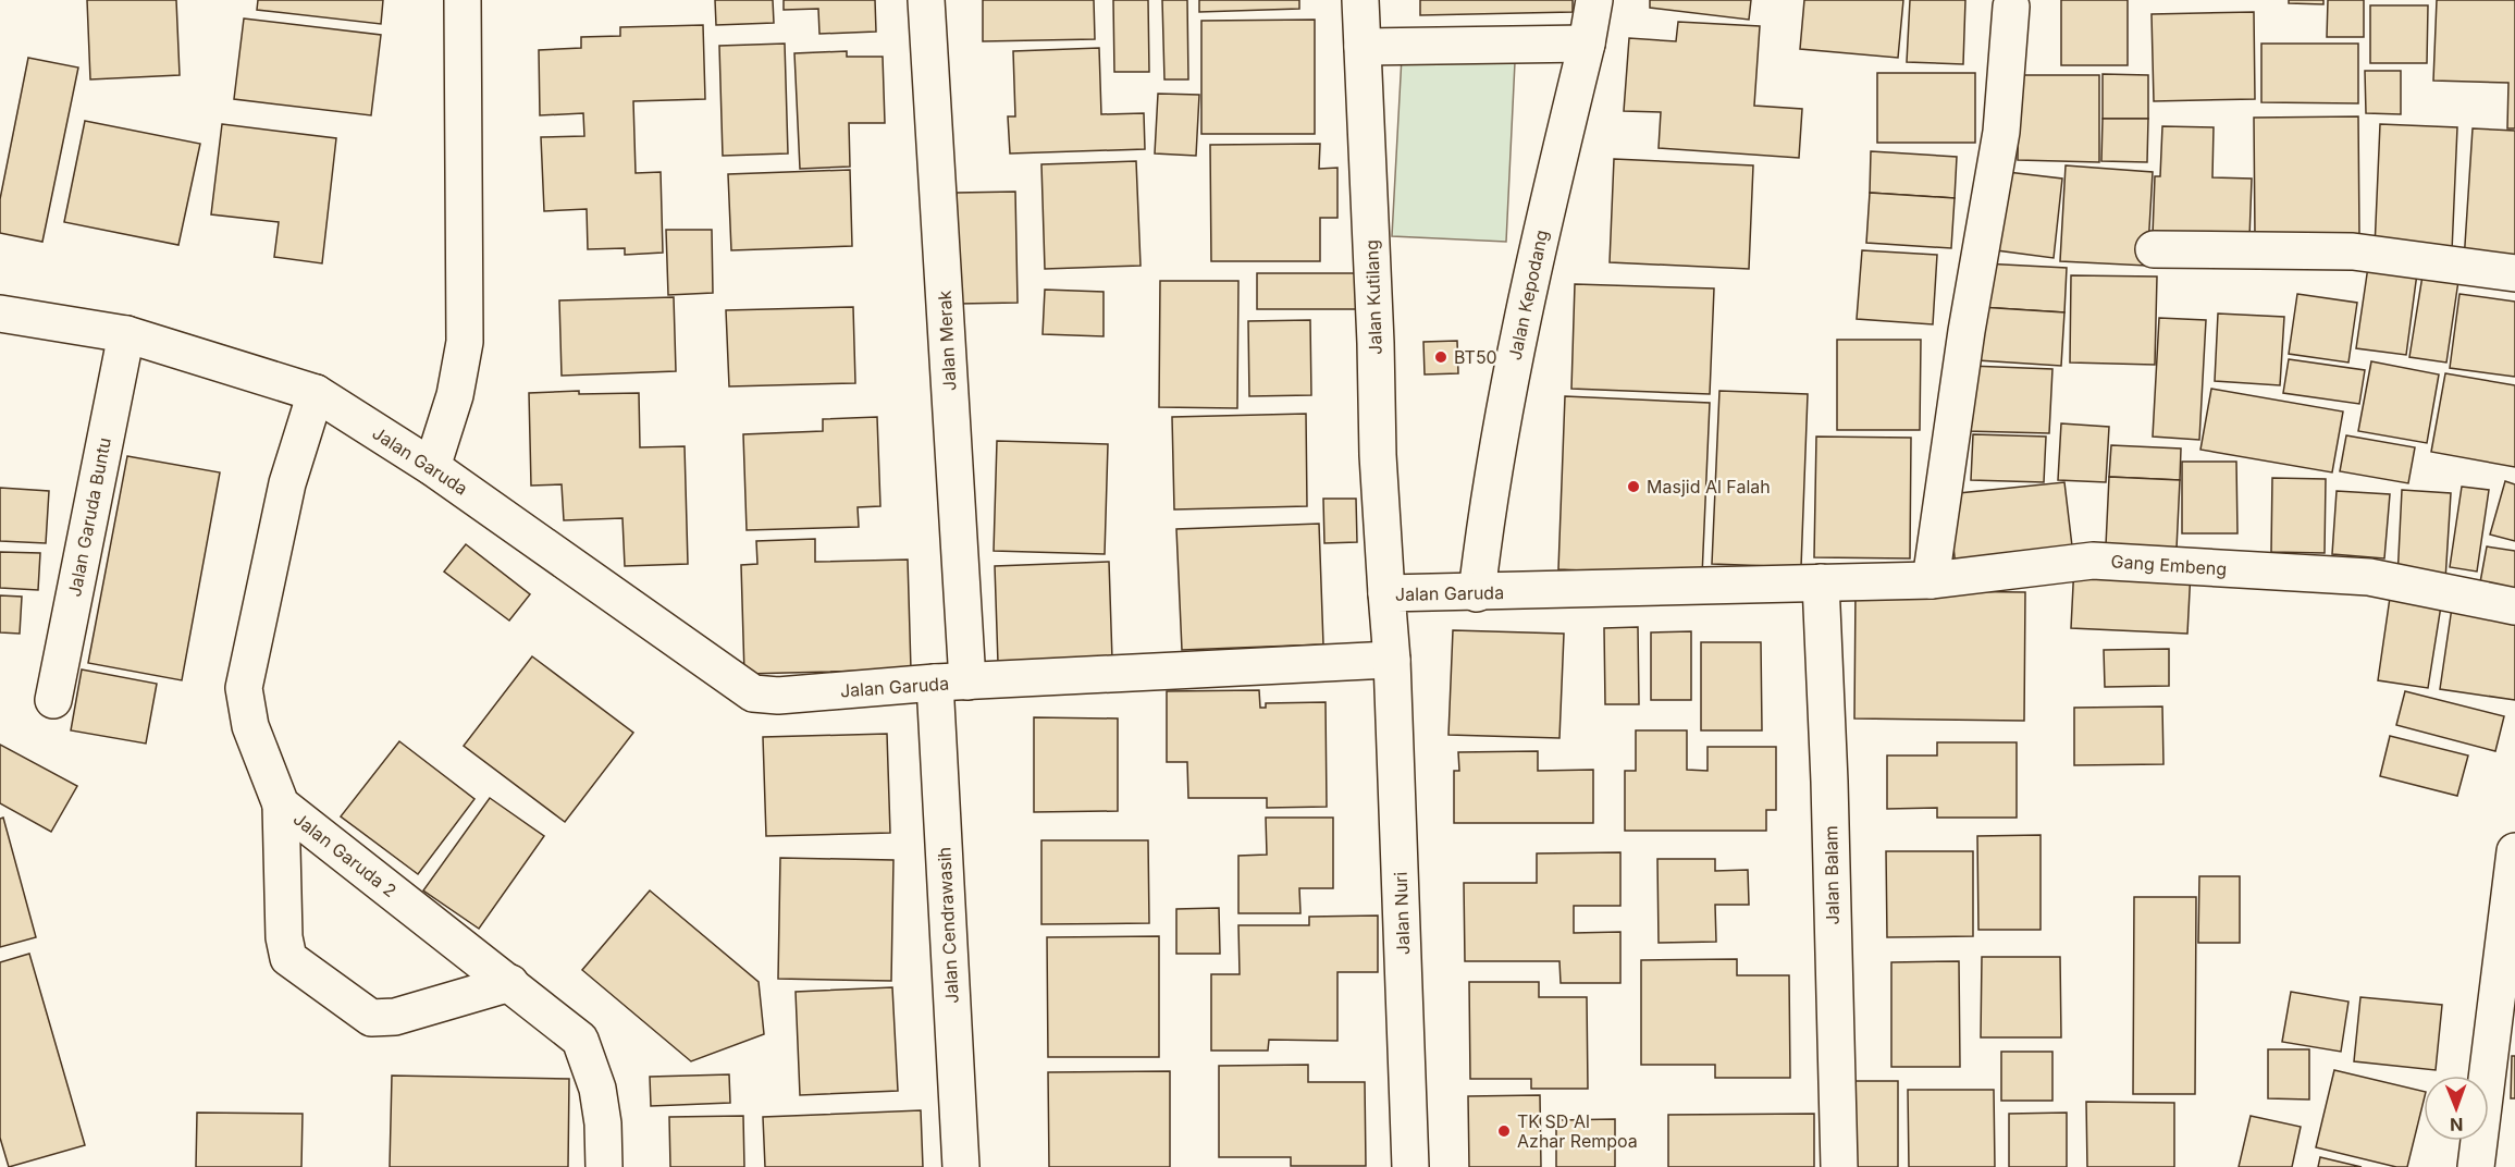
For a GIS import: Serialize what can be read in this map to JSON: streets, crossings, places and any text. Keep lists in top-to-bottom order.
{
  "streets": {
    "street": [
      "Jalan Kepodang",
      "Jalan Kutilang",
      "Jalan Merak",
      "Jalan Garuda",
      "Jalan Garuda Buntu",
      "Gang Embeng",
      "Jalan Garuda 2",
      "Jalan Balam",
      "Jalan Nuri",
      "Jalan Cendrawasih"
    ]
  },
  "crossings": [
    ["Jalan Kepodang", "Jalan Garuda"],
    ["Jalan Kutilang", "Jalan Garuda"],
    ["Jalan Merak", "Jalan Garuda"],
    ["Jalan Merak", "Jalan Cendrawasih"],
    ["Jalan Garuda", "Jalan Garuda Buntu"],
    ["Jalan Garuda", "Gang Embeng"],
    ["Jalan Garuda", "Jalan Garuda 2"],
    ["Jalan Garuda", "Jalan Balam"],
    ["Jalan Garuda", "Jalan Nuri"],
    ["Jalan Garuda", "Jalan Cendrawasih"],
    ["Gang Embeng", "Jalan Balam"]
  ],
  "places": ["BT50", "Masjid Al Falah", "TK SD Al Azhar Rempoa"],
  "north": "bottom"
}
